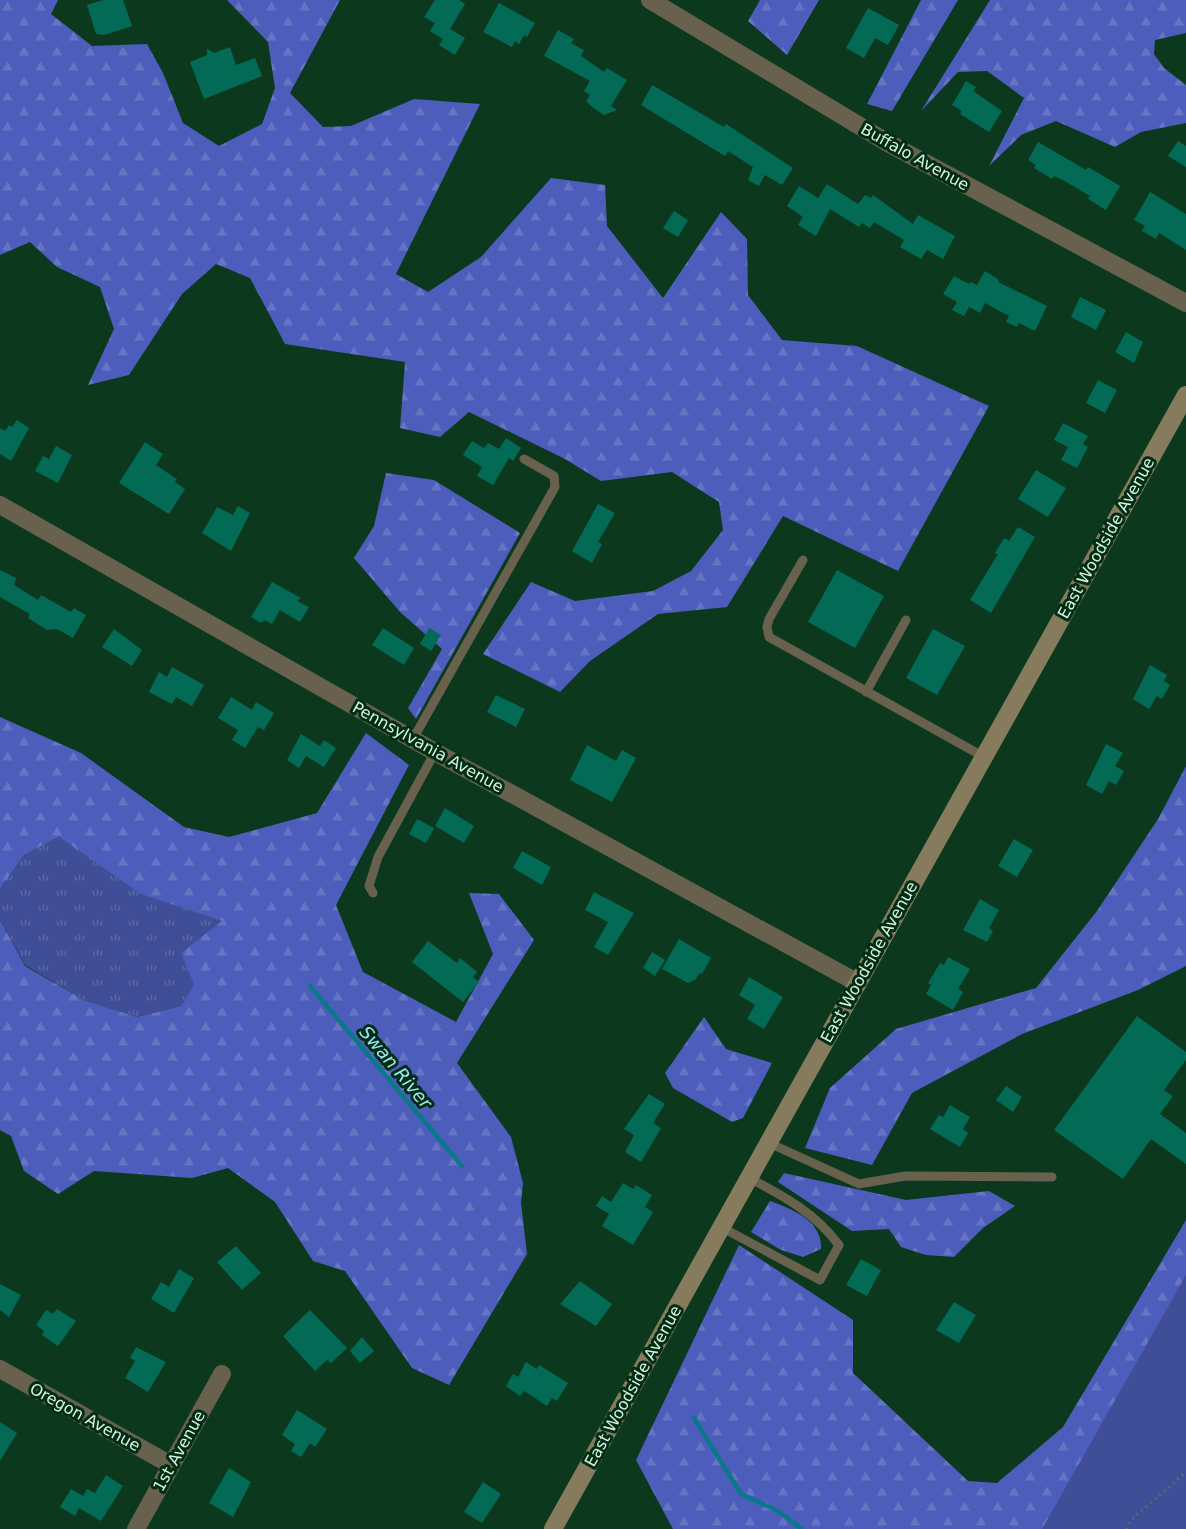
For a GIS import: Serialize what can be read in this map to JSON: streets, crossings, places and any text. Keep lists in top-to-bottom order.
{
  "streets": {
    "main road": ["East Woodside Avenue"],
    "street": [
      "Buffalo Avenue",
      "Pennsylvania Avenue",
      "Oregon Avenue",
      "1st Avenue"
    ]
  },
  "crossings": [
    ["East Woodside Avenue", "Pennsylvania Avenue"],
    ["Oregon Avenue", "1st Avenue"]
  ],
  "water": ["Swan River"]
}
